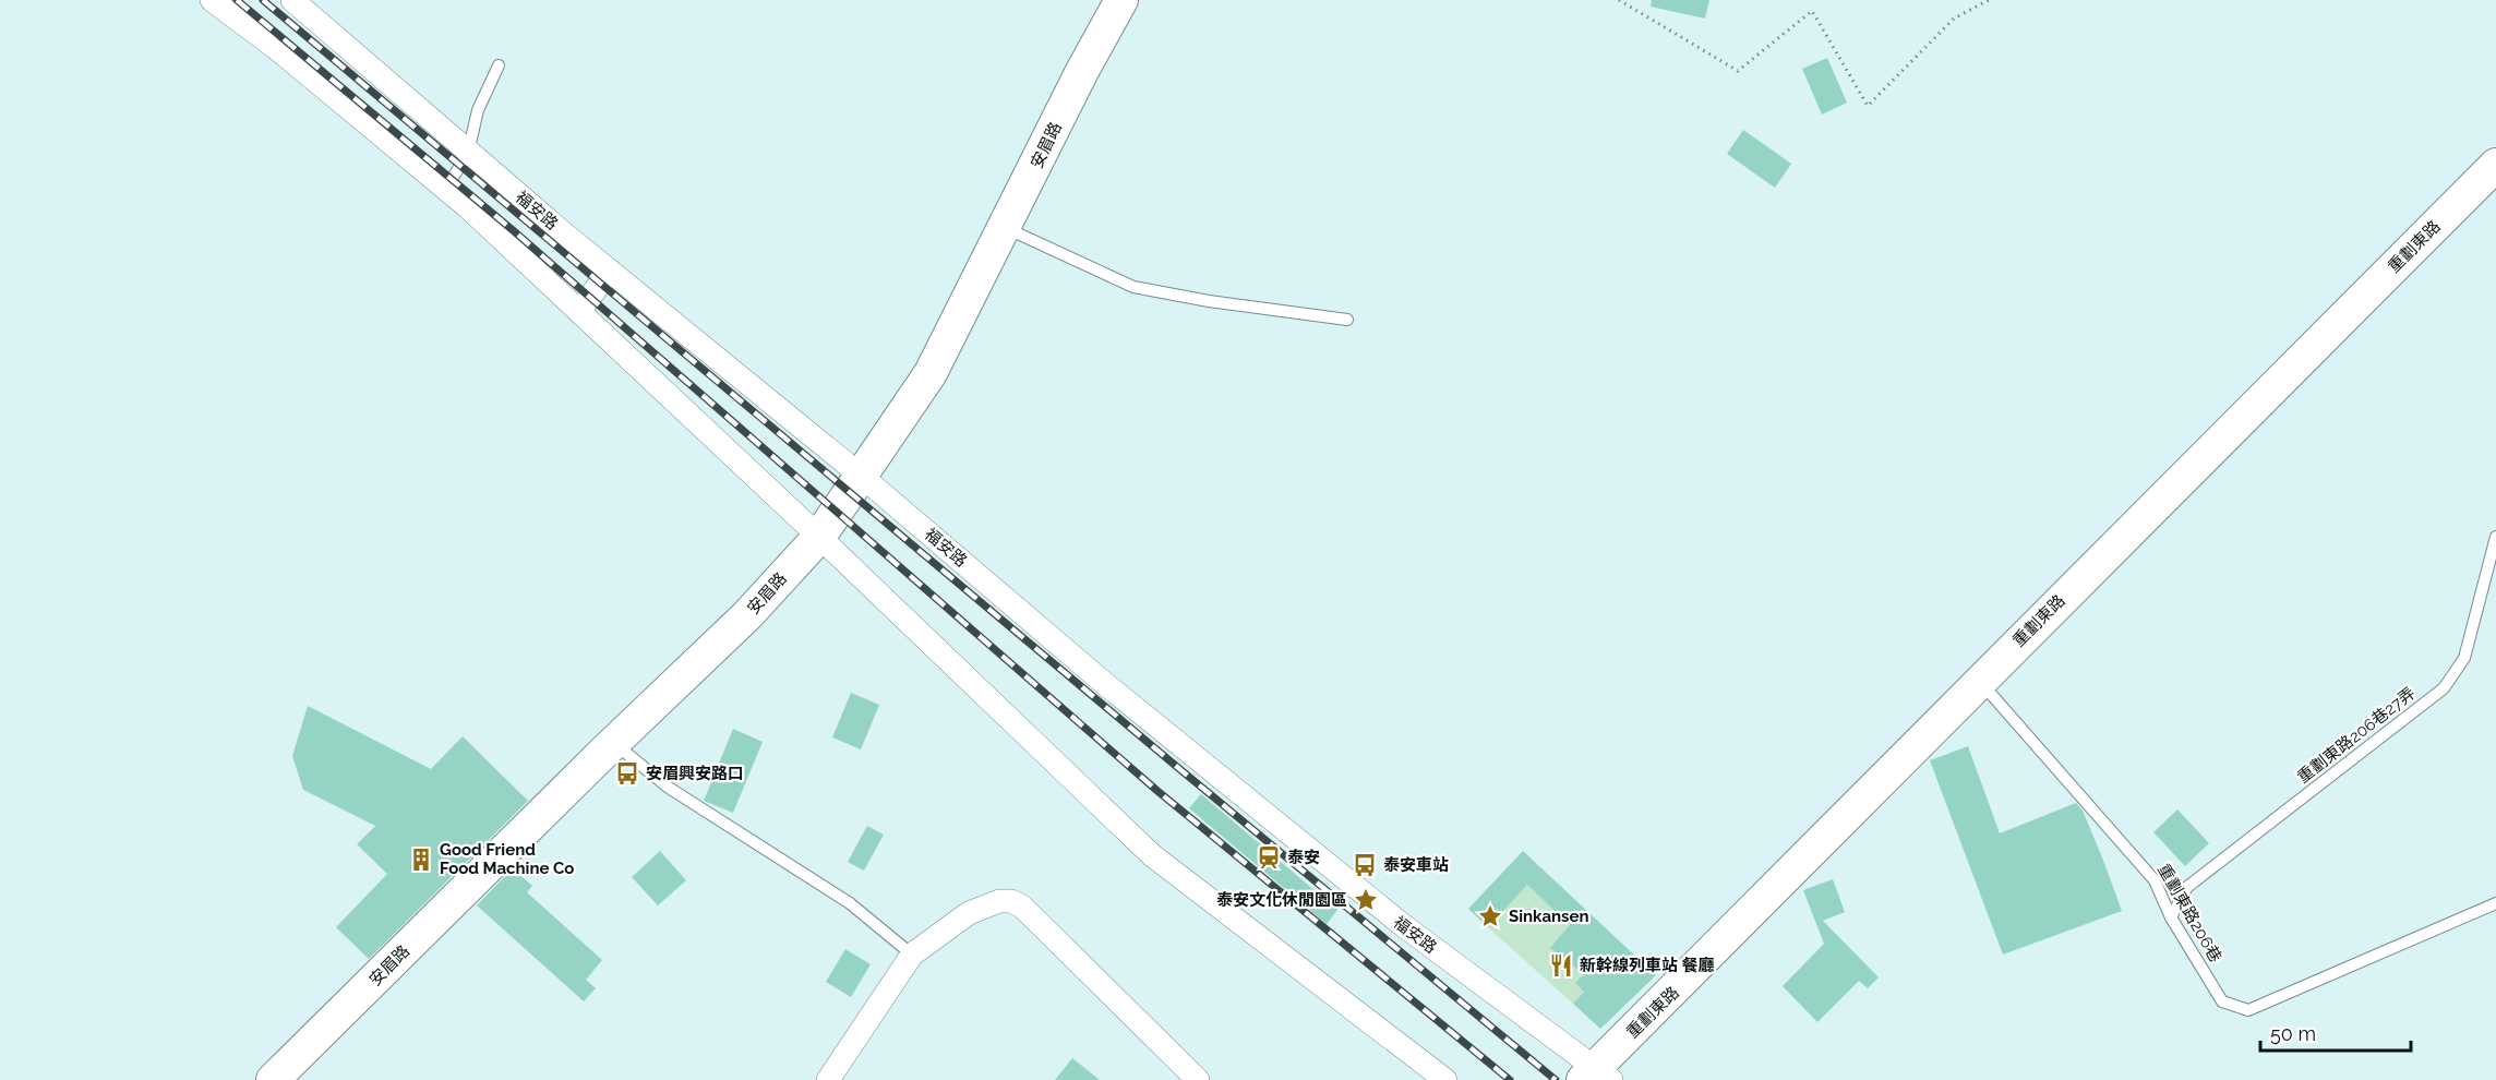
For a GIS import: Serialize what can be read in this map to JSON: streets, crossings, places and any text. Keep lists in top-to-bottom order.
{
  "streets": {
    "street": ["安眉路", "福安路", "重劃東路"],
    "lane": ["重劃東路206巷27弄", "重劃東路206巷"]
  },
  "crossings": [
    ["安眉路", "福安路"],
    ["福安路", "重劃東路"],
    ["重劃東路", "重劃東路206巷"],
    ["重劃東路206巷27弄", "重劃東路206巷"]
  ],
  "places": {
    "bus stop": ["安眉興安路口", "泰安車站"],
    "station": ["泰安"],
    "building": ["Good Friend Food Machine Co"],
    "place": ["泰安文化休閒園區", "Sinkansen"],
    "restaurant": ["新幹線列車站 餐廳"]
  },
  "scale_bar": "50 m"
}
